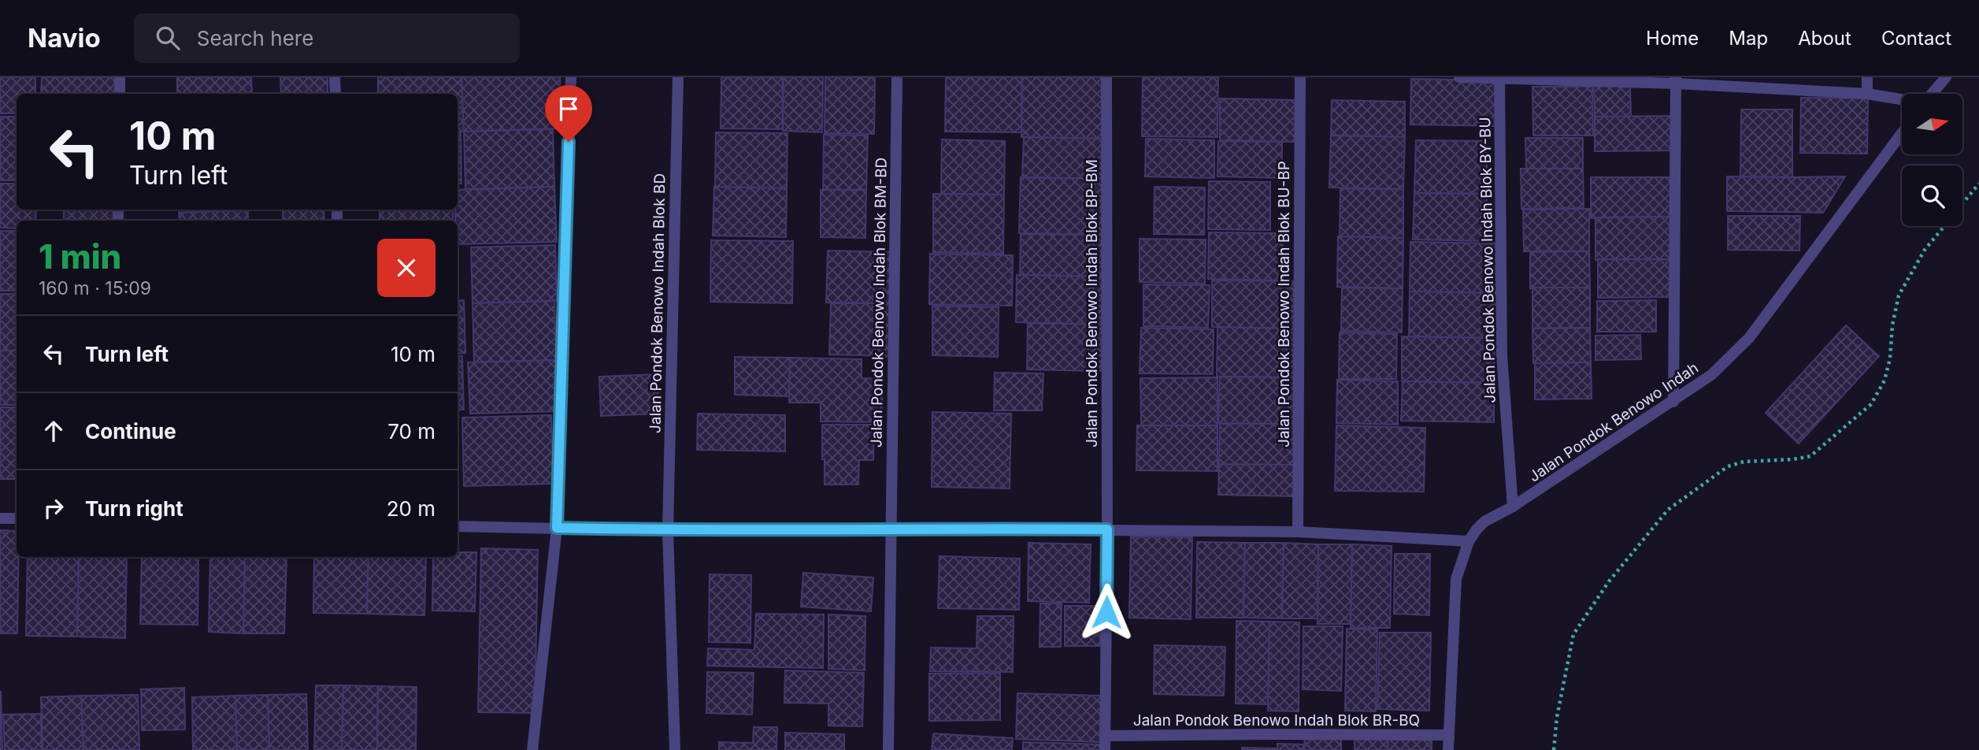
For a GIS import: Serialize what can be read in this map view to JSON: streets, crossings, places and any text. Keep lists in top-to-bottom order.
{
  "streets": {
    "street": [
      "Jalan Pondok Benowo Indah Blok BY-BU",
      "Jalan Pondok Benowo Indah Blok BM-BD",
      "Jalan Pondok Benowo Indah Blok BD",
      "Jalan Pondok Benowo Indah Blok BP-BM",
      "Jalan Pondok Benowo Indah Blok BU-BP",
      "Jalan Pondok Benowo Indah",
      "Jalan Pondok Benowo Indah Blok BR-BQ"
    ]
  },
  "crossings": [
    ["Jalan Pondok Benowo Indah Blok BY-BU", "Jalan Pondok Benowo Indah"],
    ["Jalan Pondok Benowo Indah Blok BP-BM", "Jalan Pondok Benowo Indah Blok BR-BQ"],
    ["Jalan Pondok Benowo Indah", "Jalan Pondok Benowo Indah Blok BR-BQ"]
  ],
  "north": "right",
  "page": {
    "header": "Navio",
    "search": "Search here",
    "nav": [
      "Home",
      "Map",
      "About",
      "Contact"
    ],
    "turn": ["10 m", "Turn left"],
    "heading": ["1 min", "160 m · 15:09"],
    "list": [
      {
        "name": "Turn left",
        "value": "10 m"
      },
      {
        "name": "Continue",
        "value": "70 m"
      },
      {
        "name": "Turn right",
        "value": "20 m"
      }
    ]
  }
}
